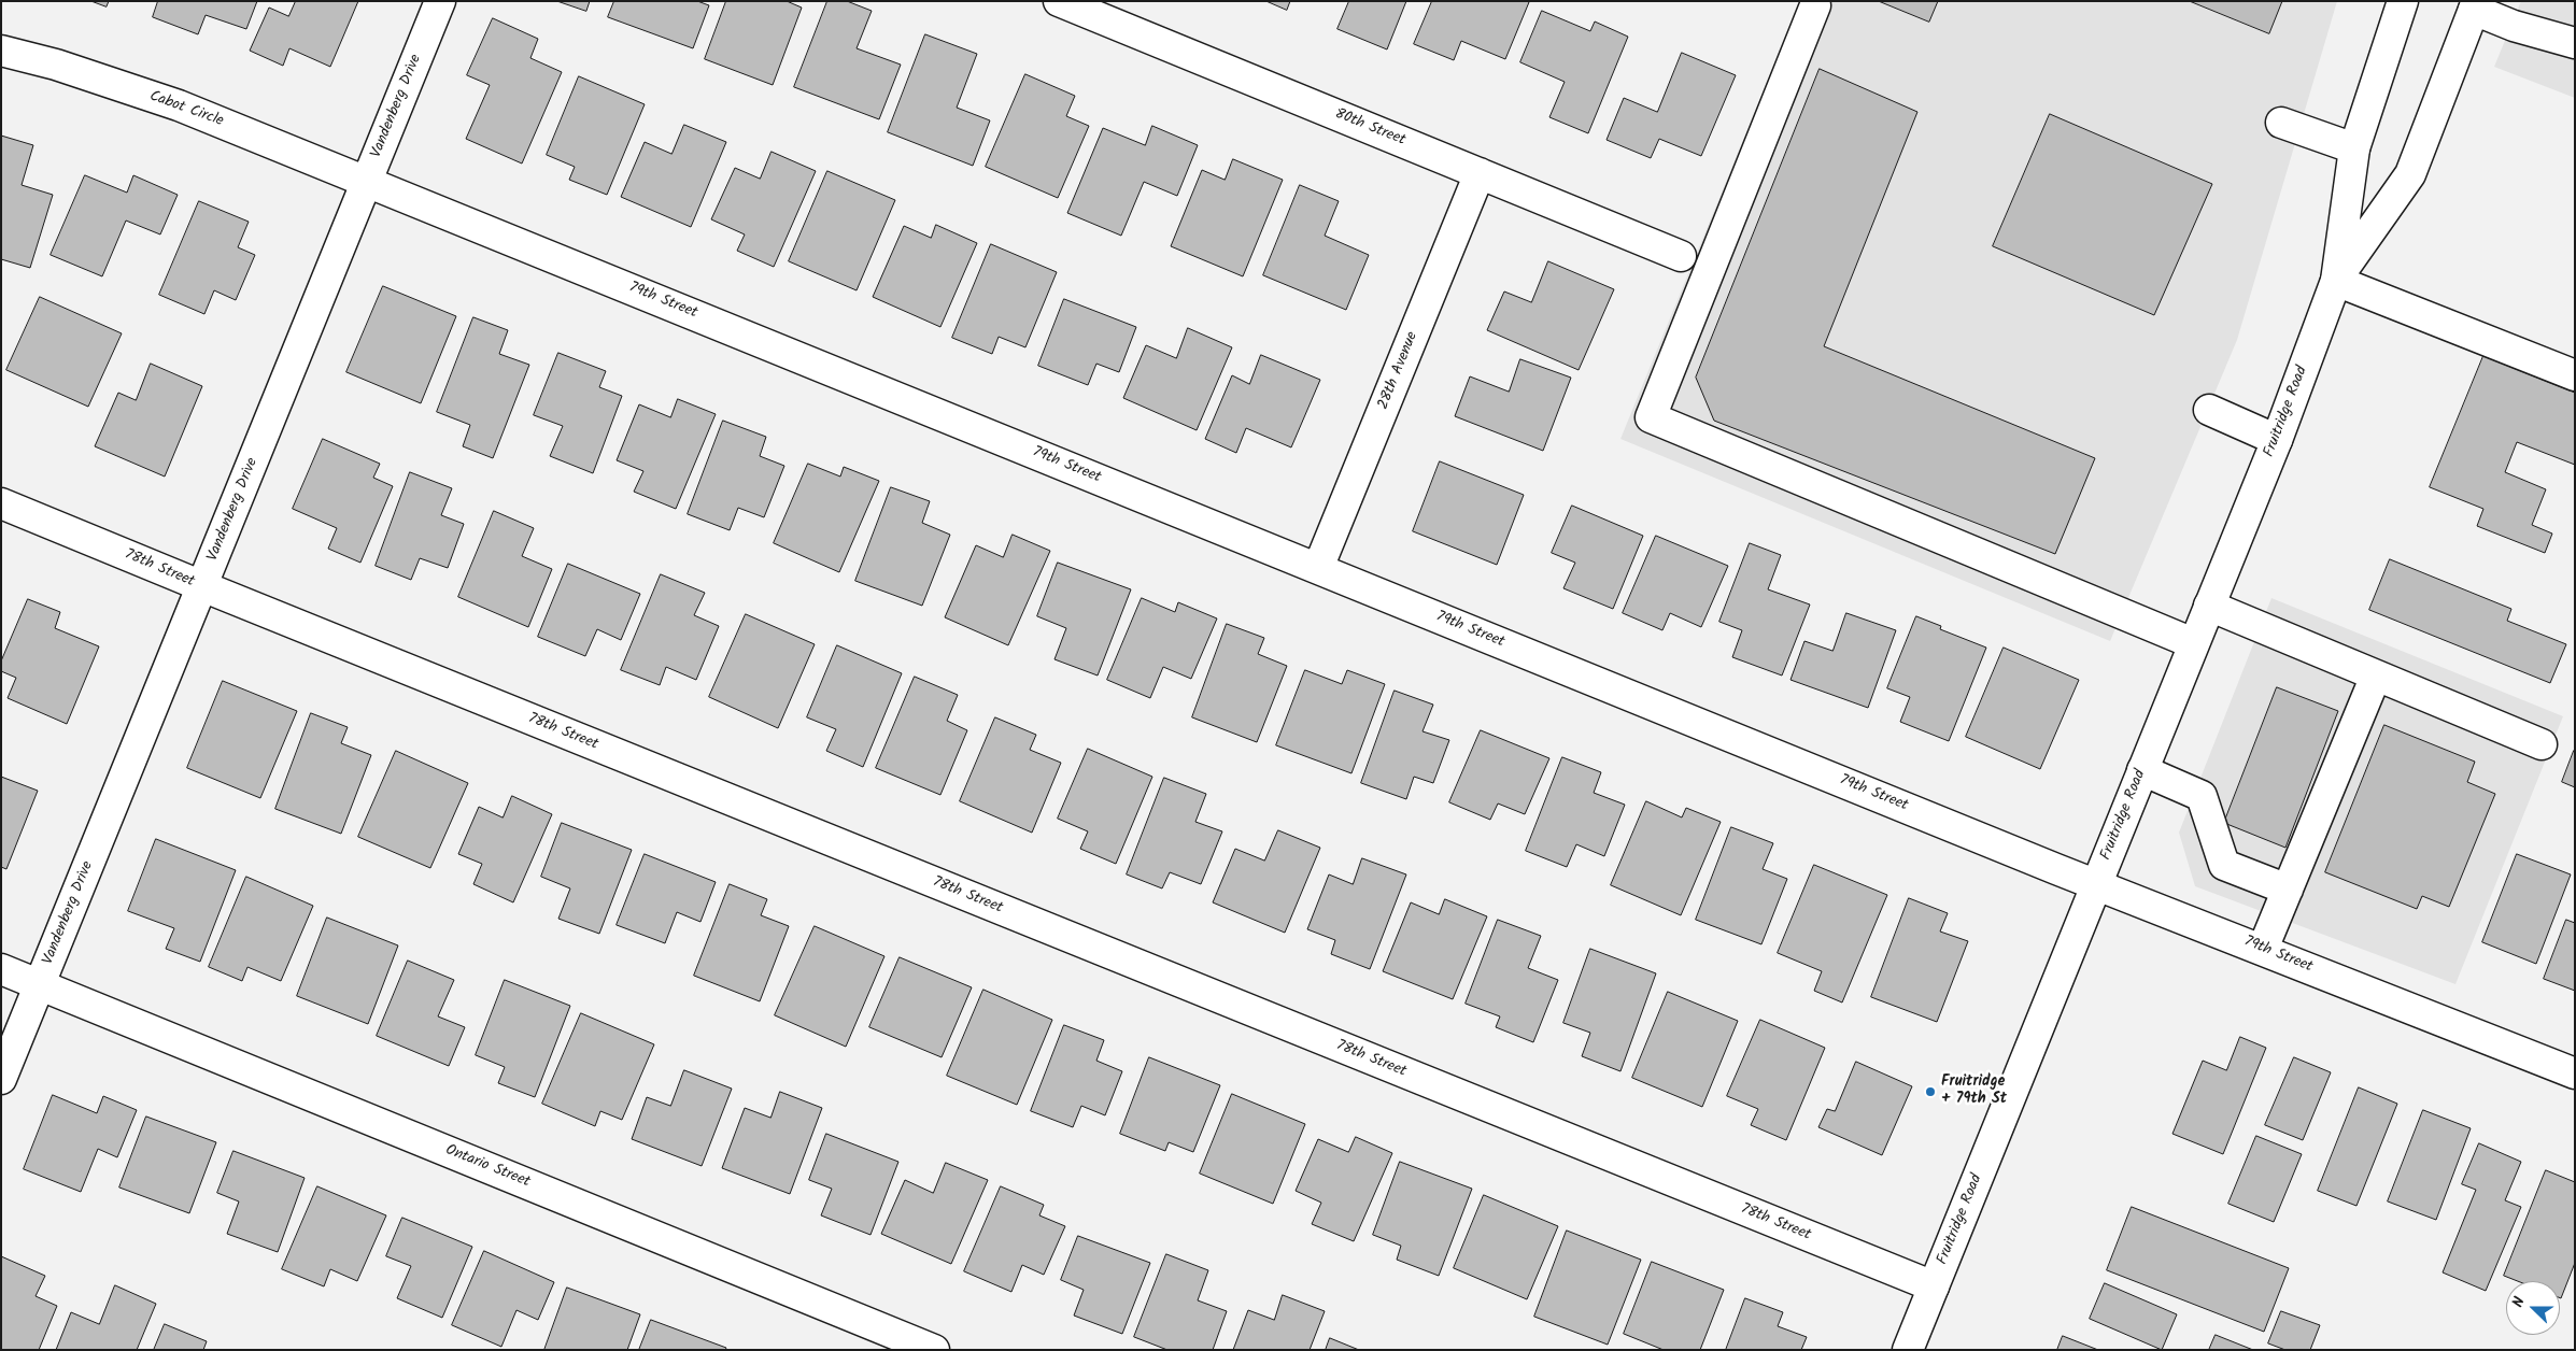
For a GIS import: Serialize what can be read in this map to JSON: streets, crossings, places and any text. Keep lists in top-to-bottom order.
{
  "streets": {
    "street": [
      "Vandenberg Drive",
      "Cabot Circle",
      "80th Street",
      "79th Street",
      "28th Avenue",
      "Fruitridge Road",
      "78th Street",
      "Ontario Street"
    ]
  },
  "crossings": [
    ["Vandenberg Drive", "Cabot Circle"],
    ["Vandenberg Drive", "79th Street"],
    ["Vandenberg Drive", "78th Street"],
    ["Vandenberg Drive", "Ontario Street"],
    ["Cabot Circle", "79th Street"],
    ["80th Street", "28th Avenue"],
    ["79th Street", "28th Avenue"],
    ["79th Street", "Fruitridge Road"],
    ["Fruitridge Road", "78th Street"]
  ],
  "places": ["Fruitridge + 79th St"],
  "north": "left"
}
